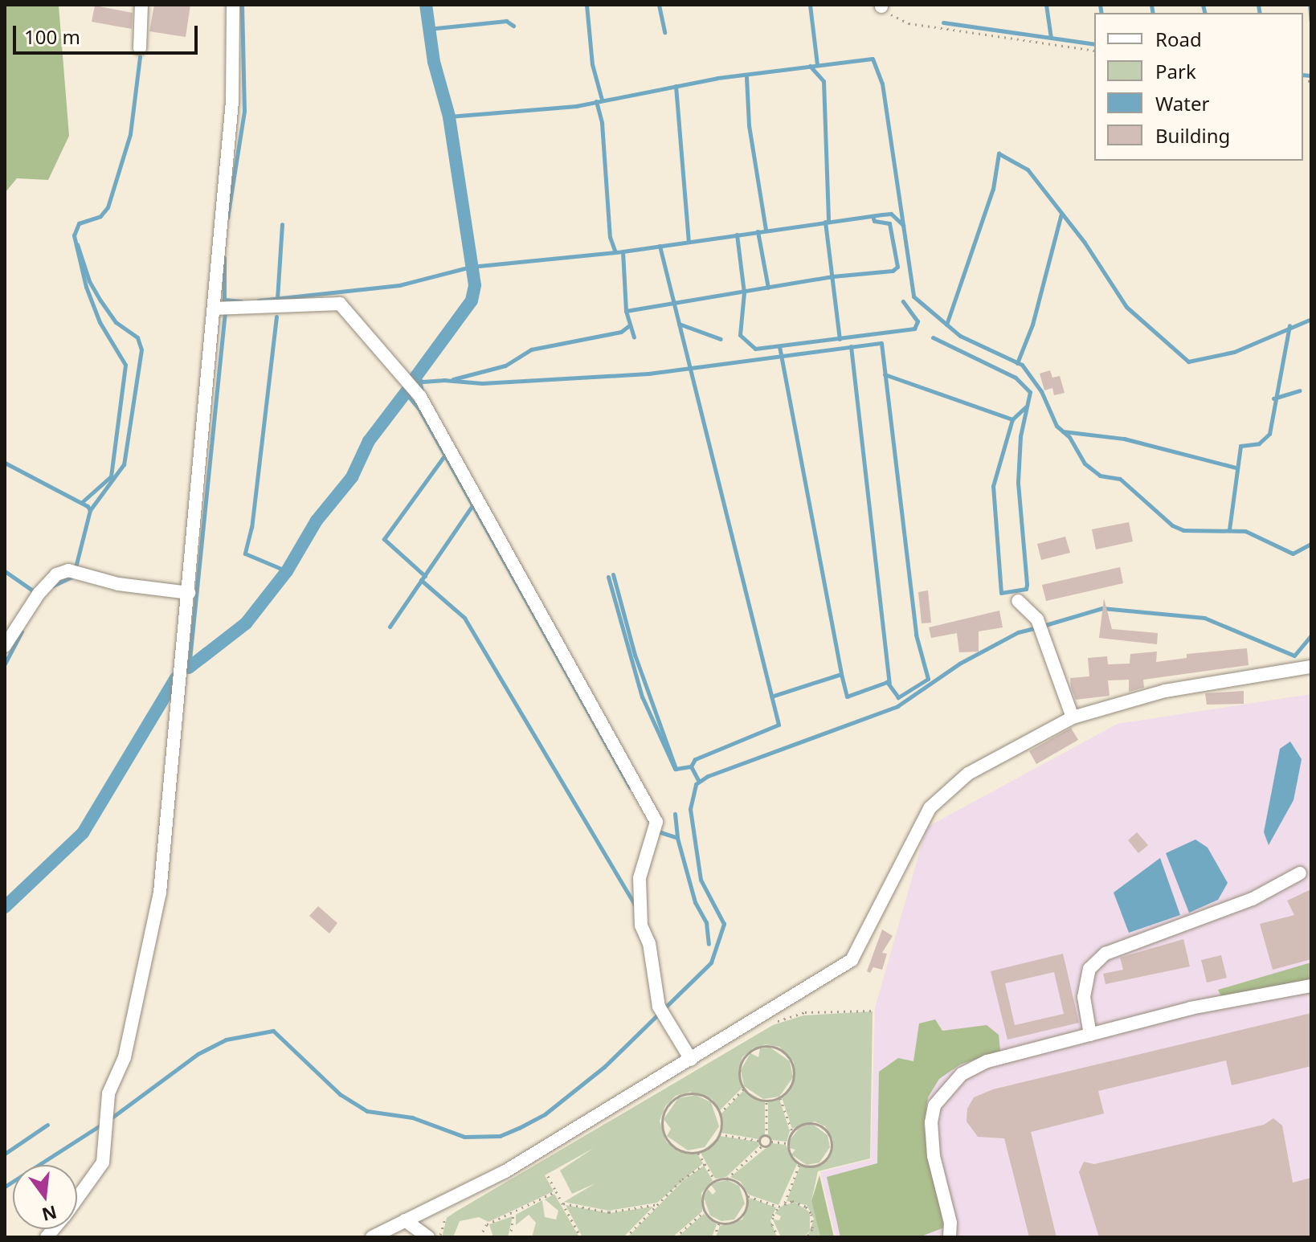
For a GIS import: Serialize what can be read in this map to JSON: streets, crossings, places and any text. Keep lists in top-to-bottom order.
{
  "legend": [
    "Road",
    "Park",
    "Water",
    "Building"
  ],
  "scale_bar": "100 m",
  "north": "bottom"
}
